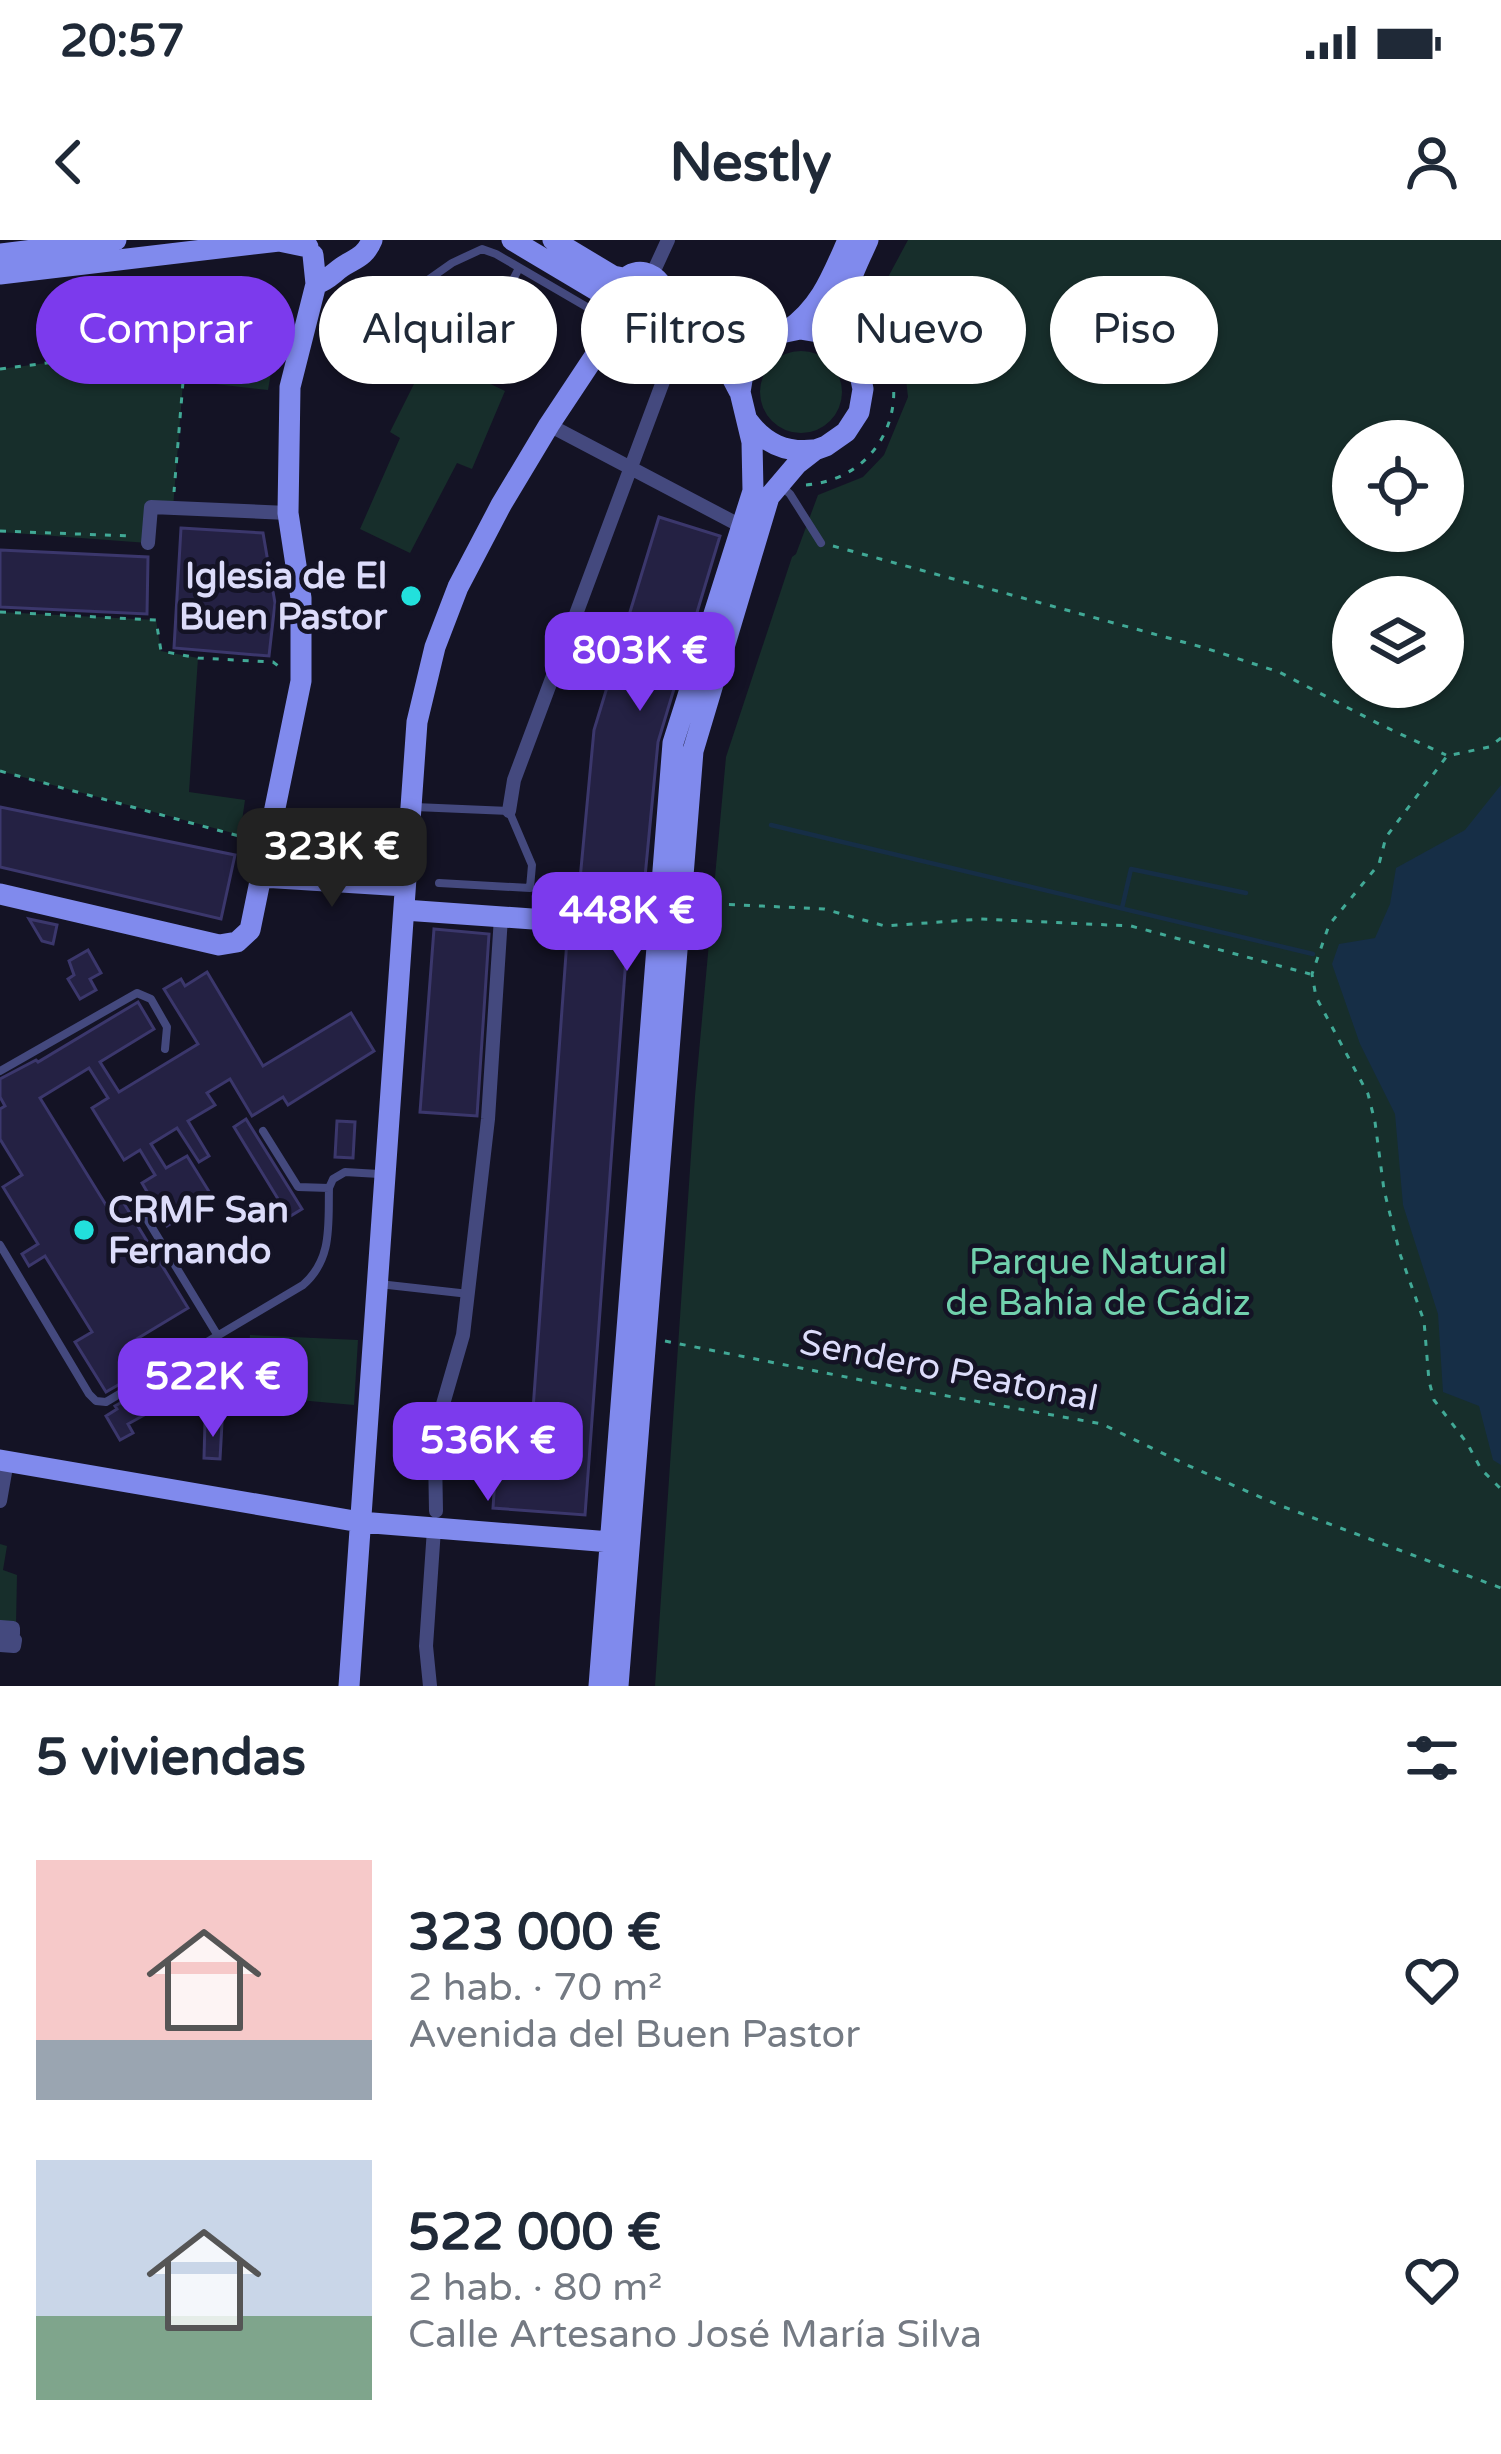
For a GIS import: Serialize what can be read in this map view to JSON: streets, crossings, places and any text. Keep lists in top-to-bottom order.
{
  "streets": {
    "path": ["Sendero Peatonal"]
  },
  "parks": ["Parque Natural de Bahía de Cádiz"],
  "places": ["Iglesia de El Buen Pastor", "CRMF San Fernando"],
  "page": {
    "status": "20:57",
    "header": "Nestly",
    "chip": [
      "Comprar",
      "Alquilar",
      "Filtros",
      "Nuevo",
      "Piso"
    ],
    "price": [
      "803K €",
      "323K €",
      "448K €",
      "522K €",
      "536K €"
    ],
    "heading": "5 viviendas",
    "list": [
      {
        "name": "323 000 €",
        "note": "2 hab. · 70 m² · Avenida del Buen Pastor"
      },
      {
        "name": "522 000 €",
        "note": "2 hab. · 80 m² · Calle Artesano José María Silva"
      }
    ]
  }
}
